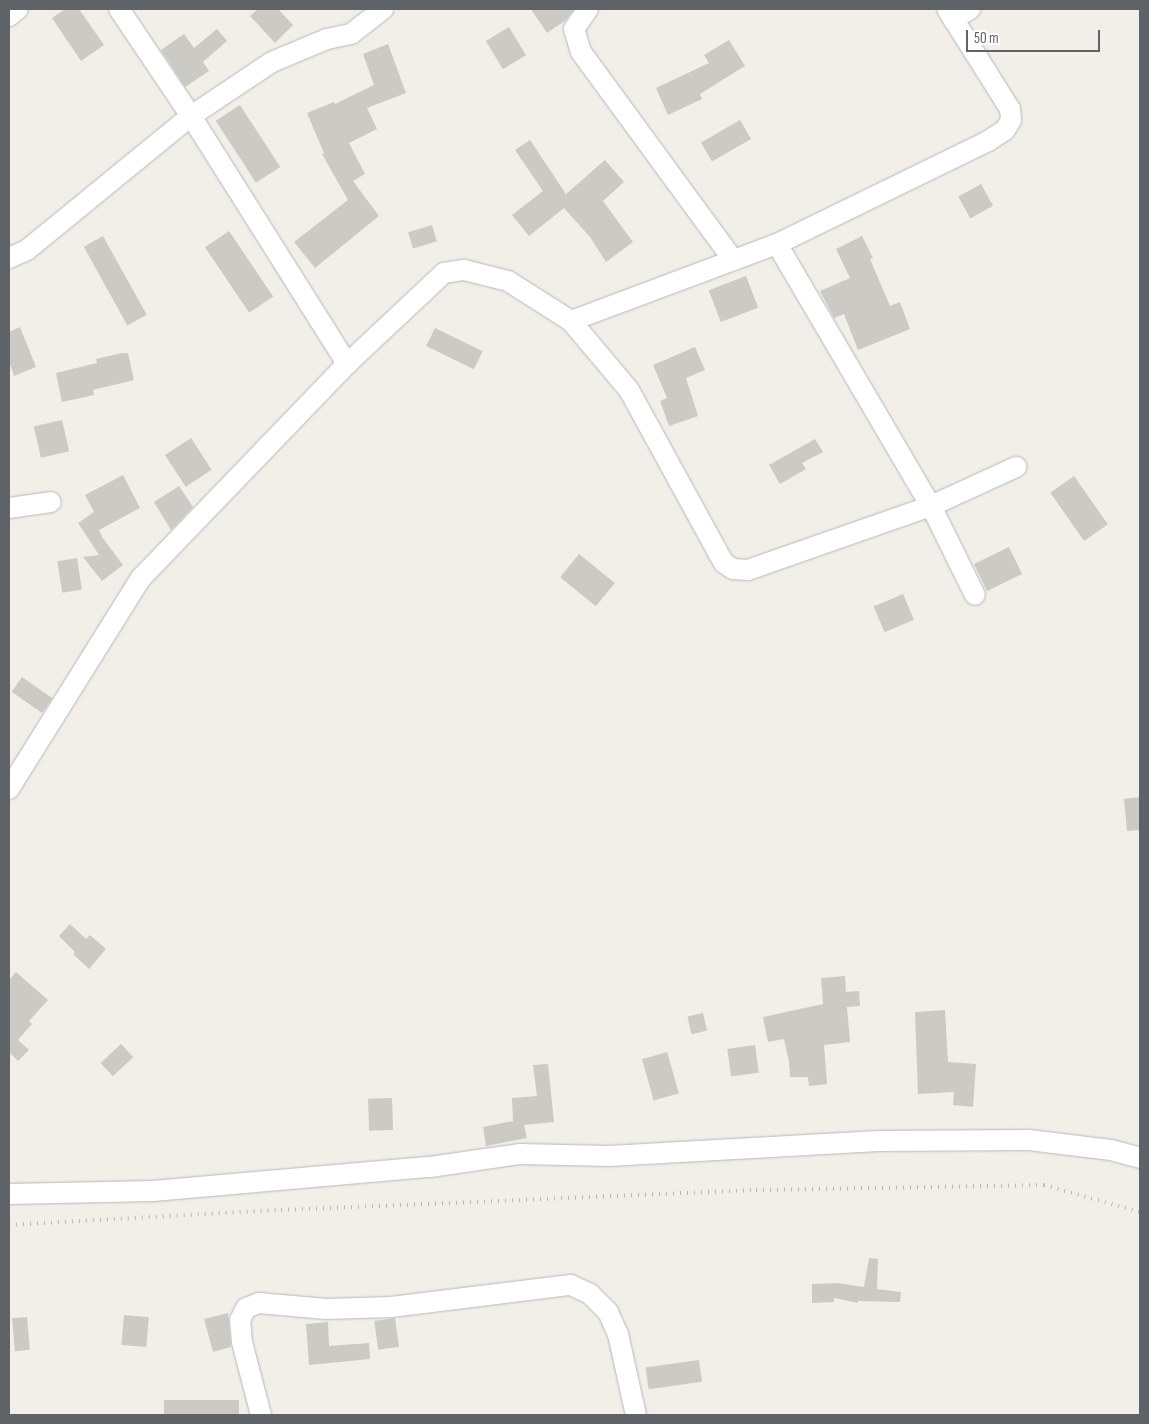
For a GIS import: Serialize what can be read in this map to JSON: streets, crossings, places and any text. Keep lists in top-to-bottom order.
{
  "scale_bar": "50 m"
}
